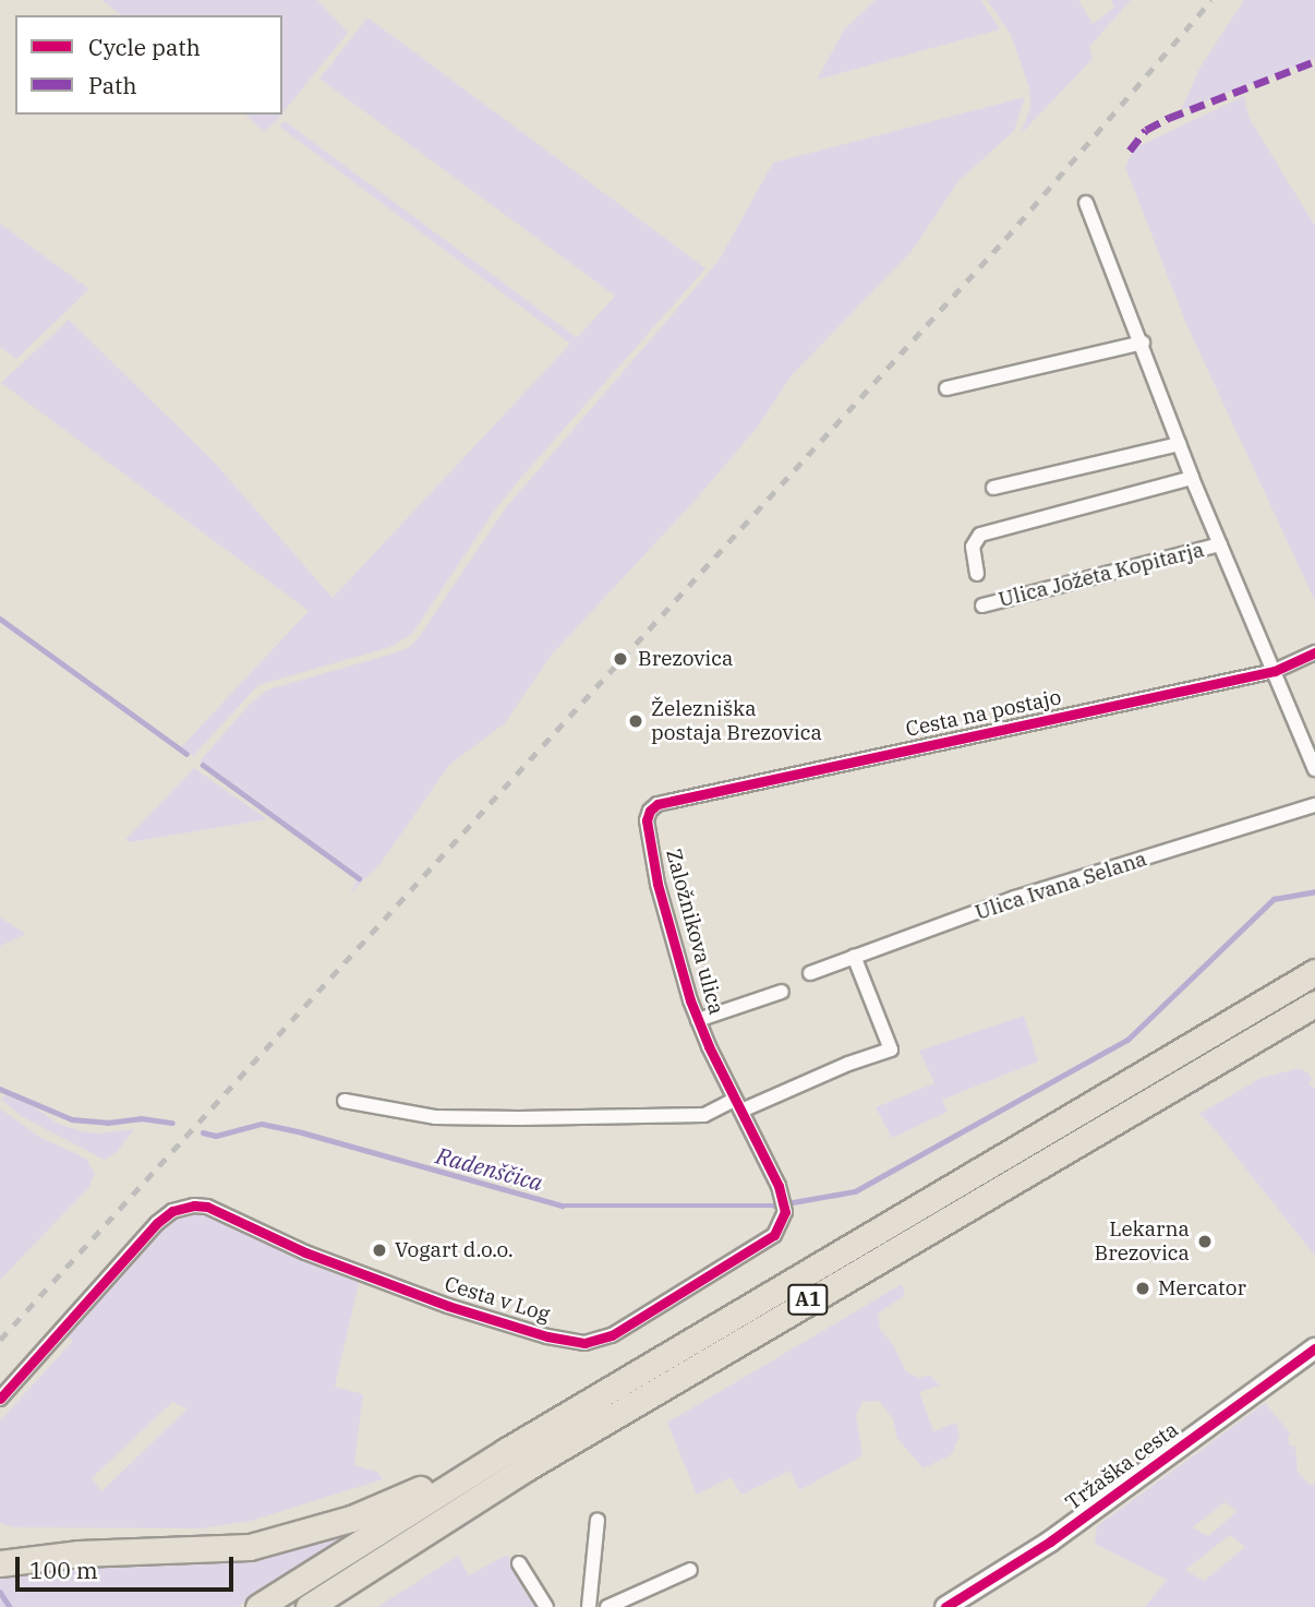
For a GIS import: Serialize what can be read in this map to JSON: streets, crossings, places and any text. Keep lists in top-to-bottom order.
{
  "streets": {
    "highway": ["A1"],
    "main road": ["Tržaška cesta"],
    "street": [
      "Ulica Jožeta Kopitarja",
      "Cesta na postajo",
      "Ulica Ivana Selana",
      "Založnikova ulica",
      "Cesta v Log"
    ]
  },
  "crossings": [
    ["Ulica Jožeta Kopitarja", "Cesta na postajo"],
    ["Cesta na postajo", "Založnikova ulica"],
    ["Založnikova ulica", "Cesta v Log"]
  ],
  "water": ["Radenščica"],
  "places": [
    "Brezovica",
    "Železniška postaja Brezovica",
    "Lekarna Brezovica",
    "Vogart d.o.o.",
    "Mercator"
  ],
  "legend": ["Cycle path", "Path"],
  "scale_bar": "100 m"
}
